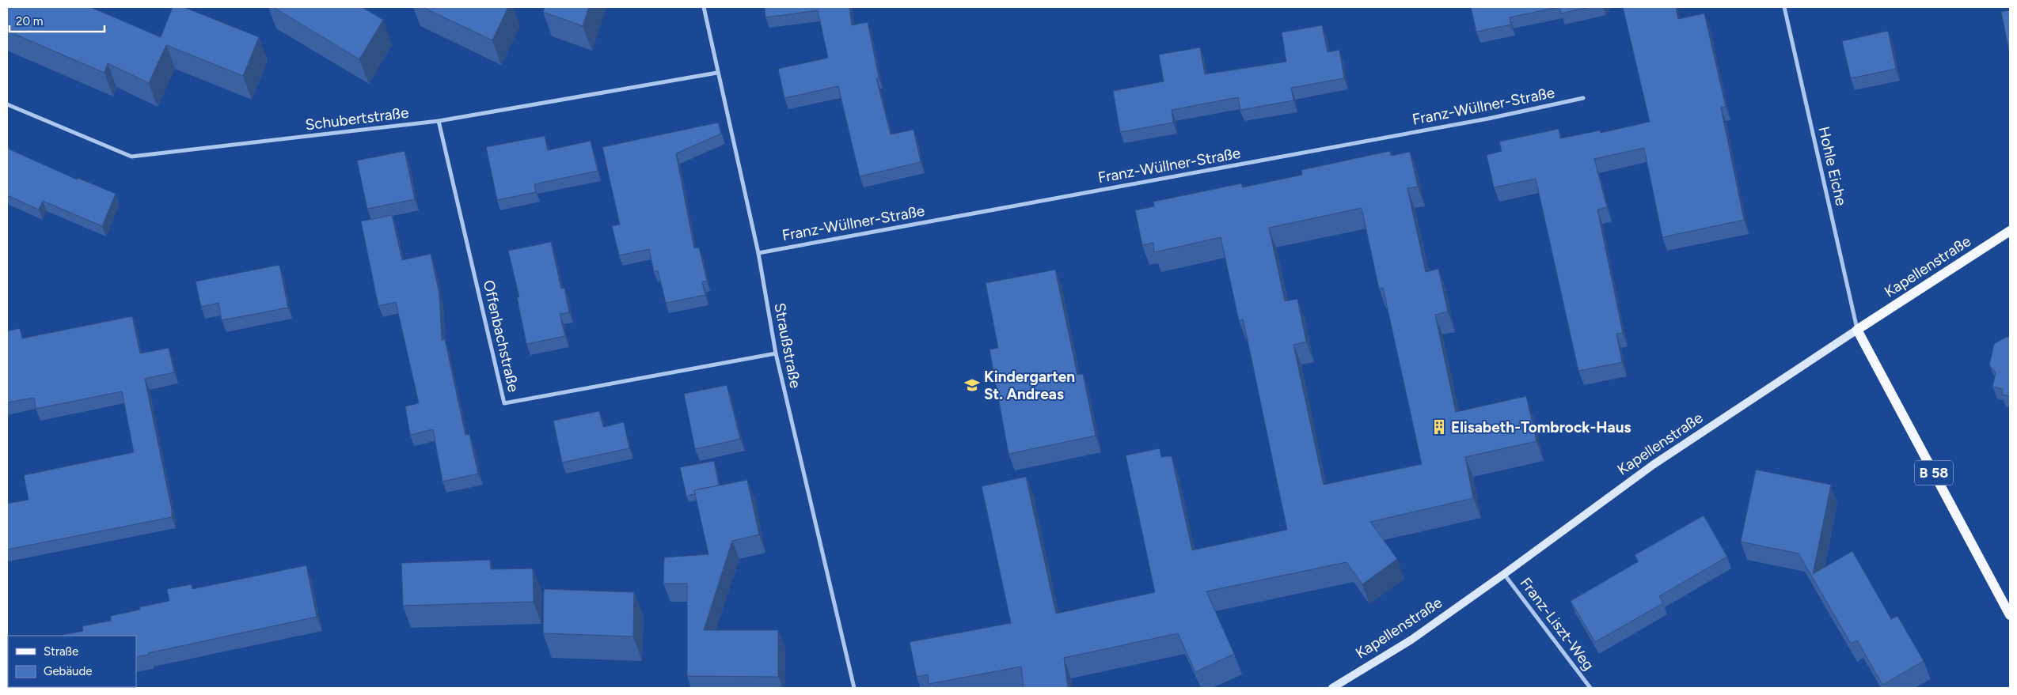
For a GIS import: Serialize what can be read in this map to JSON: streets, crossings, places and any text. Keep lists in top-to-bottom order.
{
  "streets": {
    "main road": ["Kapellenstraße", "B 58"],
    "street": [
      "Franz-Wüllner-Straße",
      "Schubertstraße",
      "Hohle Eiche",
      "Offenbachstraße",
      "Straußstraße",
      "Franz-Liszt-Weg"
    ]
  },
  "crossings": [
    ["Franz-Wüllner-Straße", "Straußstraße"],
    ["Schubertstraße", "Offenbachstraße"],
    ["Schubertstraße", "Straußstraße"],
    ["Hohle Eiche", "Kapellenstraße"],
    ["Hohle Eiche", "B 58"],
    ["Kapellenstraße", "B 58"],
    ["Kapellenstraße", "Franz-Liszt-Weg"],
    ["Offenbachstraße", "Straußstraße"]
  ],
  "places": {
    "school or university": ["Kindergarten St. Andreas"],
    "building": ["Elisabeth-Tombrock-Haus"]
  },
  "legend": ["Straße", "Gebäude"],
  "scale_bar": "20 m"
}
